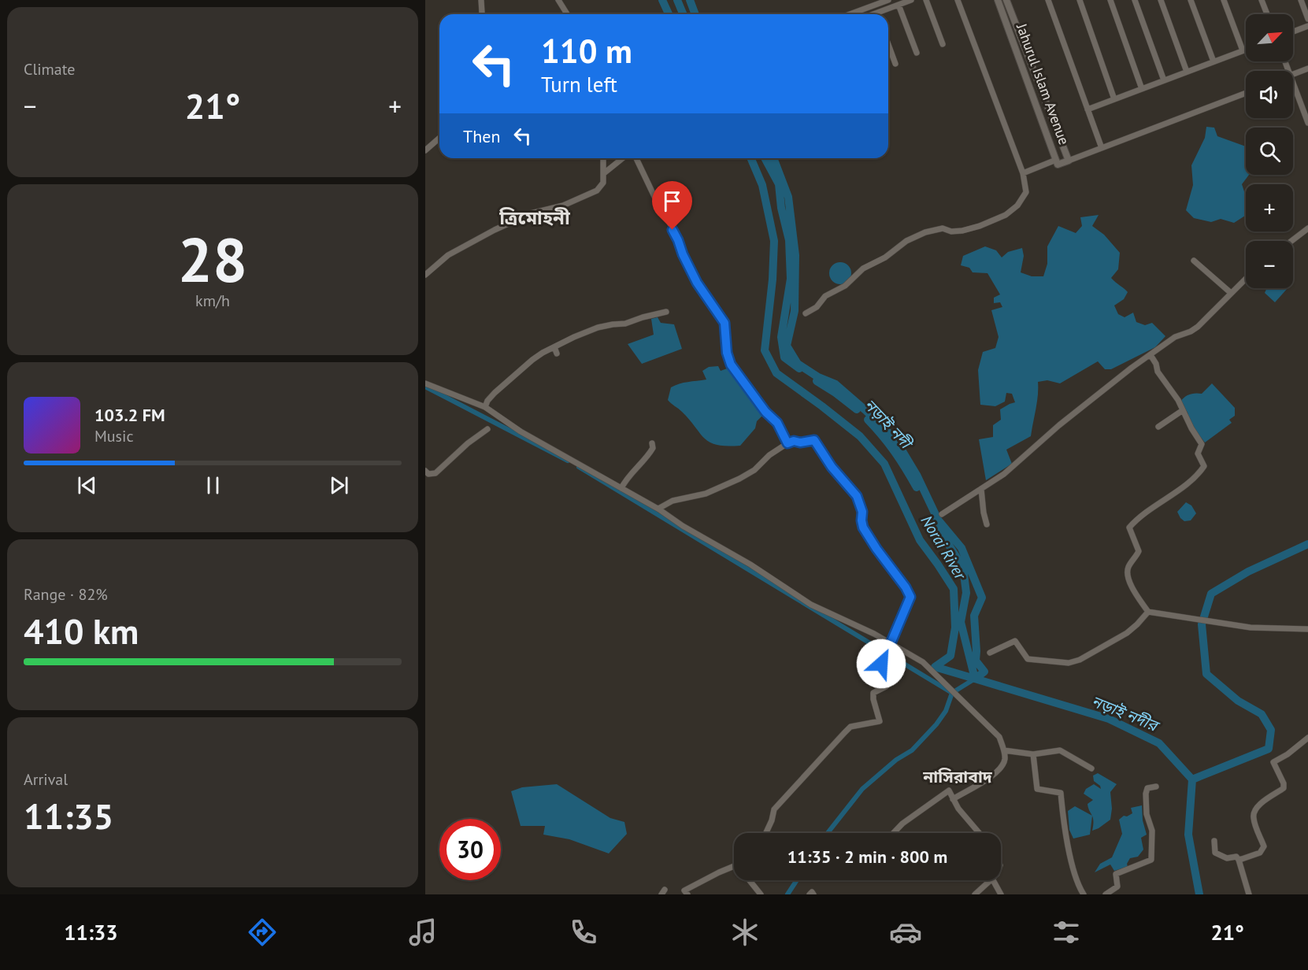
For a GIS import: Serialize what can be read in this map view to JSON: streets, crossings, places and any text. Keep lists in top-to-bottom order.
{
  "streets": {
    "street": ["Jahurul Islam Avenue"]
  },
  "districts": ["ত্রিমোহনী", "নাসিরাবাদ"],
  "water": ["নড়াই নদী", "Norai River", "নড়াই নদীর"],
  "north": "top right",
  "page": {
    "tile": [
      "Climate",
      ["28", "km/h"],
      ["Range · 82%", "410 km"],
      ["Arrival", "11:35"]
    ],
    "map_buttons": ["+", "−"],
    "turn": ["110 m", "Turn left"],
    "heat": ["−", "21°", "+"],
    "then": "Then",
    "song": ["103.2 FM", "Music"],
    "limit": "30",
    "trip": "11:35 · 2 min · 800 m",
    "tabs": ["11:33", "21°"]
  }
}
